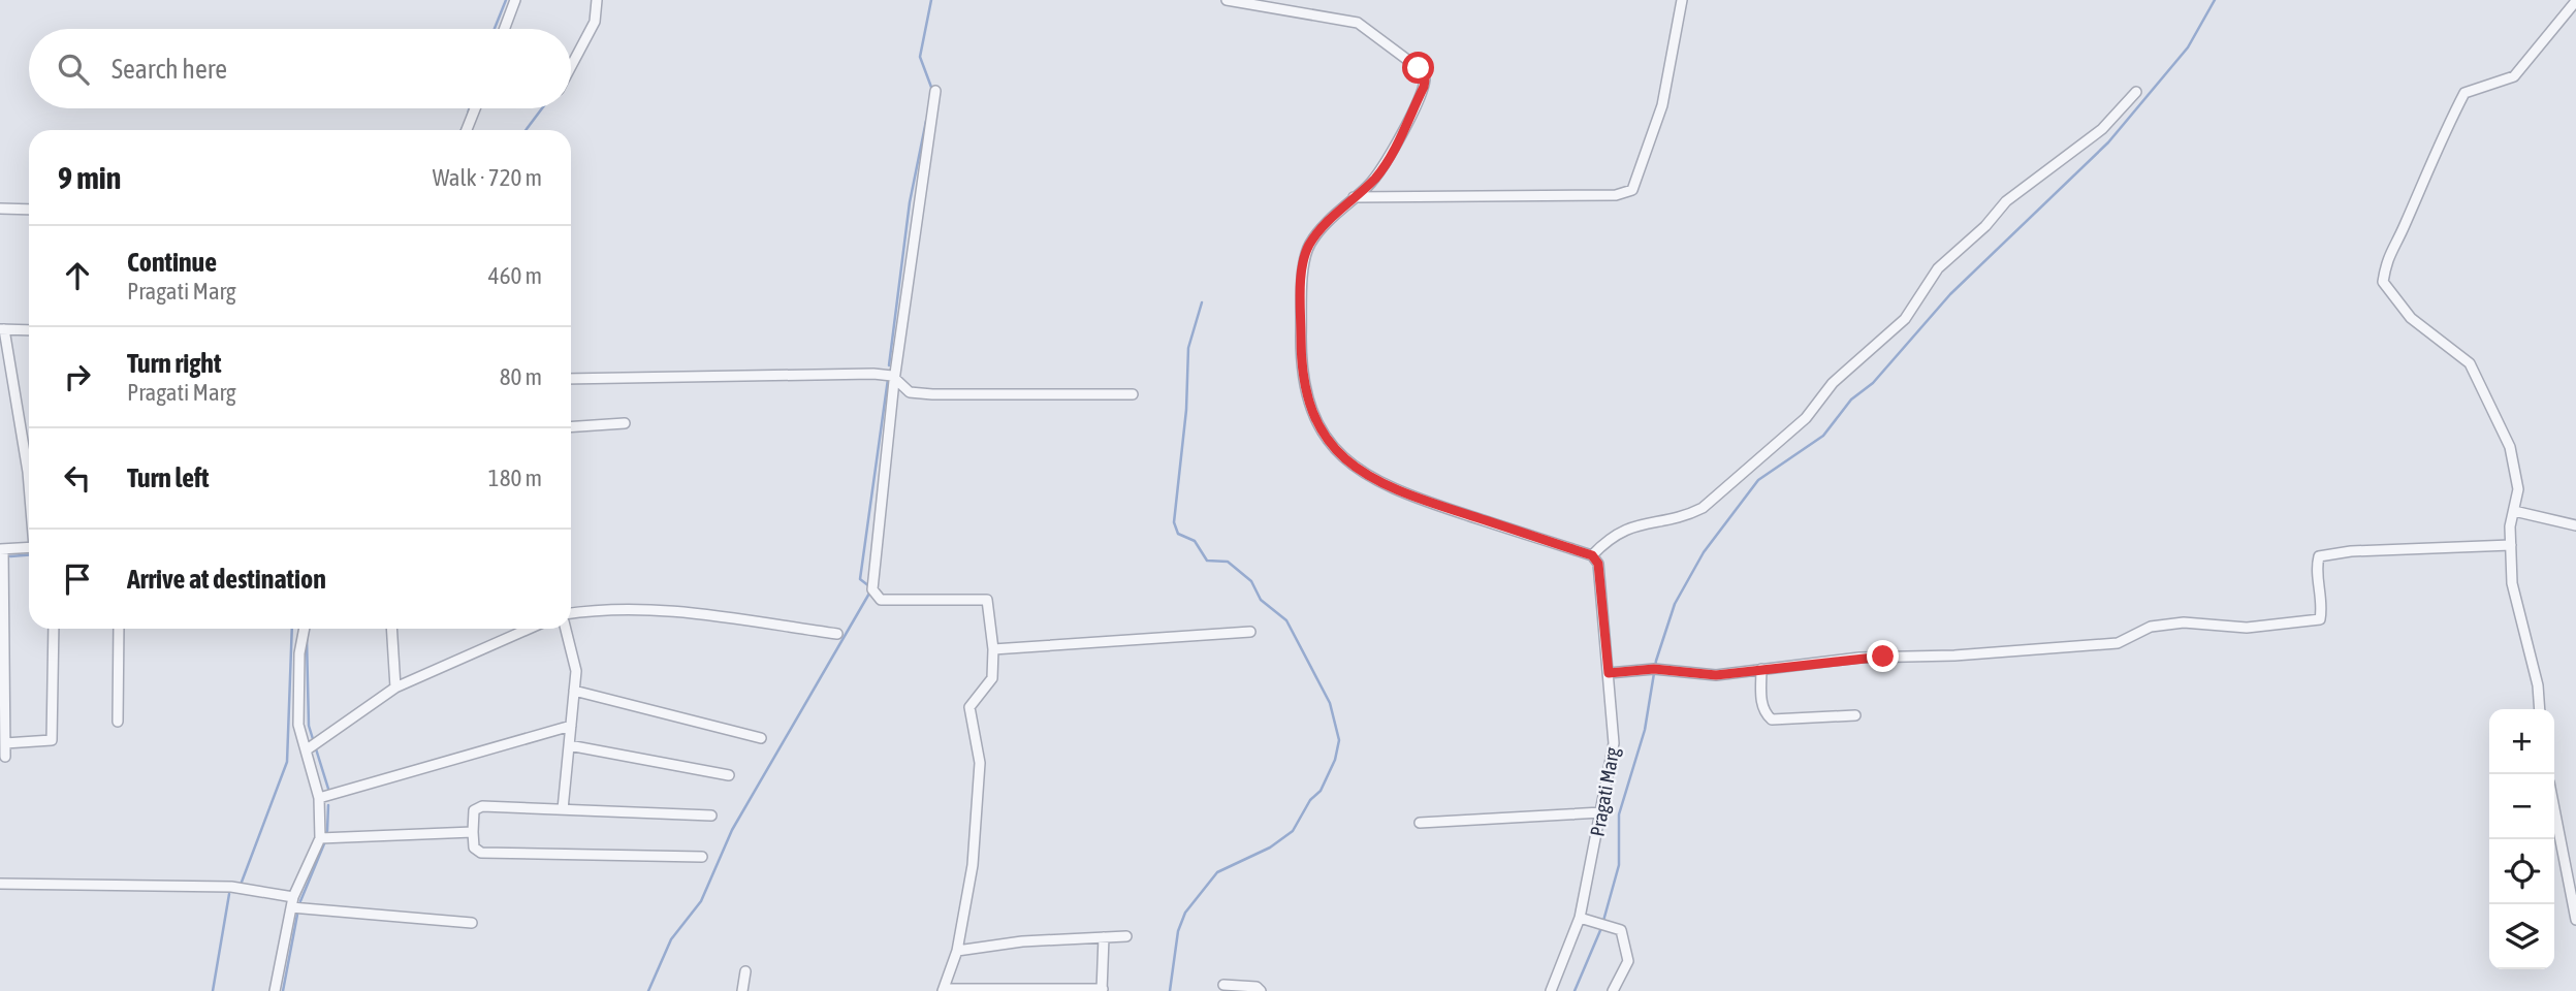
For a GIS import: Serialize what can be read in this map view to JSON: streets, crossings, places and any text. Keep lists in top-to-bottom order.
{
  "streets": {
    "street": ["Pragati Marg"]
  },
  "page": {
    "search": "Search here",
    "heading": ["9 min", "Walk · 720 m"],
    "list": [
      ["Continue", "Pragati Marg", "460 m"],
      ["Turn right", "Pragati Marg", "80 m"],
      ["Turn left", "180 m"],
      "Arrive at destination"
    ],
    "map_buttons": ["+", "−"]
  }
}
